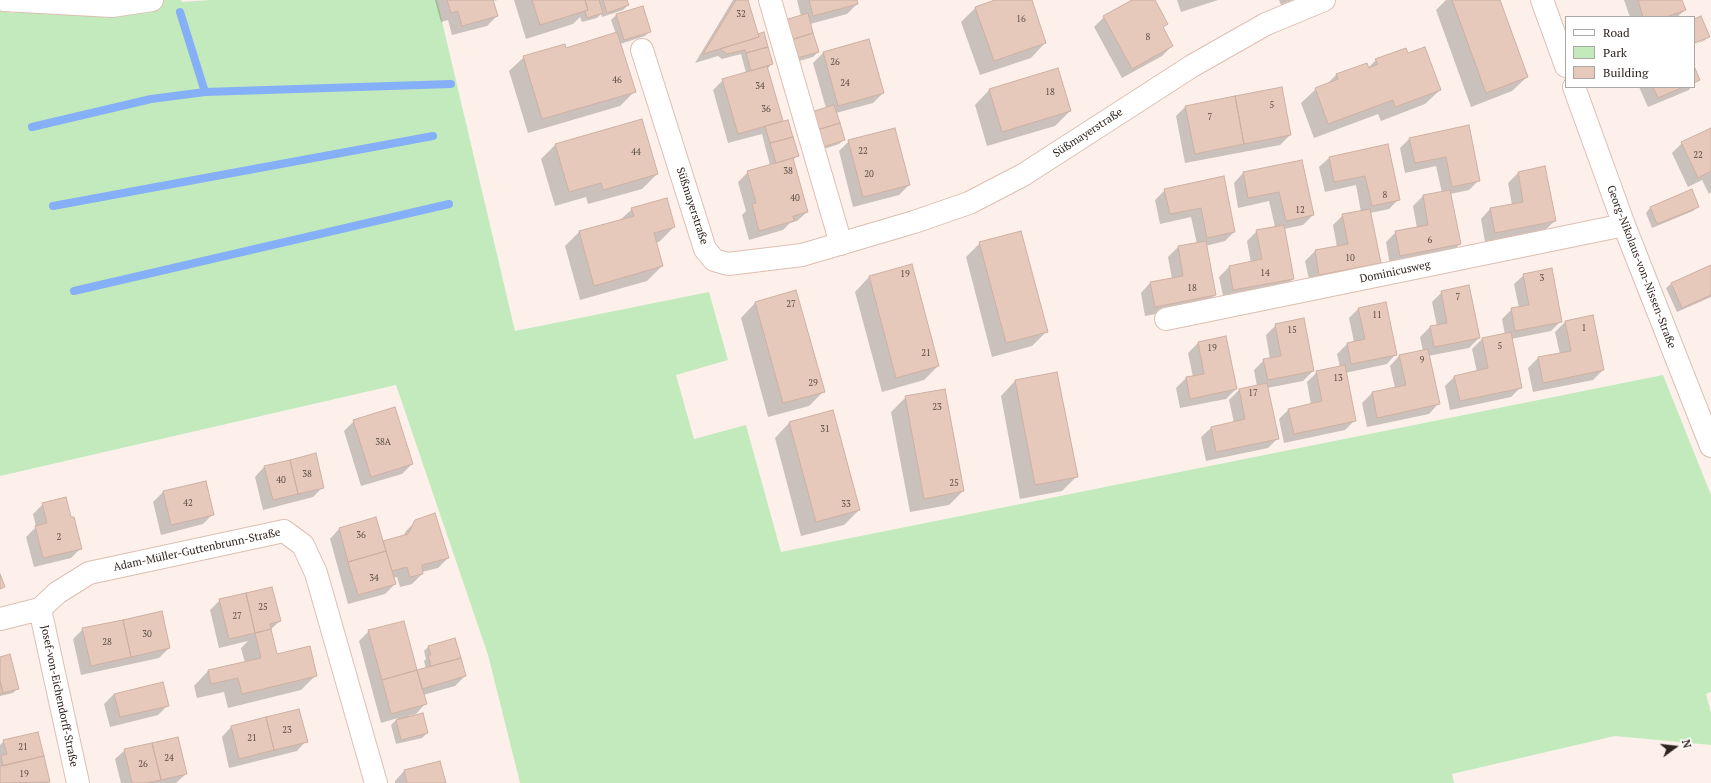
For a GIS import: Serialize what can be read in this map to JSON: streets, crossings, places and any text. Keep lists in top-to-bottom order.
{
  "streets": {
    "street": [
      "Süßmayerstraße",
      "Georg-Nikolaus-von-Nissen-Straße",
      "Dominicusweg",
      "Adam-Müller-Guttenbrunn-Straße",
      "Josef-von-Eichendorff-Straße"
    ]
  },
  "crossings": [
    ["Georg-Nikolaus-von-Nissen-Straße", "Dominicusweg"],
    ["Adam-Müller-Guttenbrunn-Straße", "Josef-von-Eichendorff-Straße"]
  ],
  "house_numbers": [
    "32",
    "16",
    "8",
    "26",
    "46",
    "24",
    "34",
    "18",
    "5",
    "36",
    "7",
    "22",
    "44",
    "22",
    "38",
    "20",
    "8",
    "40",
    "12",
    "6",
    "10",
    "14",
    "19",
    "3",
    "18",
    "7",
    "27",
    "11",
    "1",
    "15",
    "5",
    "19",
    "21",
    "9",
    "13",
    "29",
    "17",
    "23",
    "31",
    "38A",
    "38",
    "40",
    "25",
    "42",
    "33",
    "36",
    "2",
    "34",
    "25",
    "27",
    "30",
    "28",
    "23",
    "21",
    "21",
    "24",
    "26",
    "19"
  ],
  "legend": ["Road", "Park", "Building"],
  "north": "right"
}
